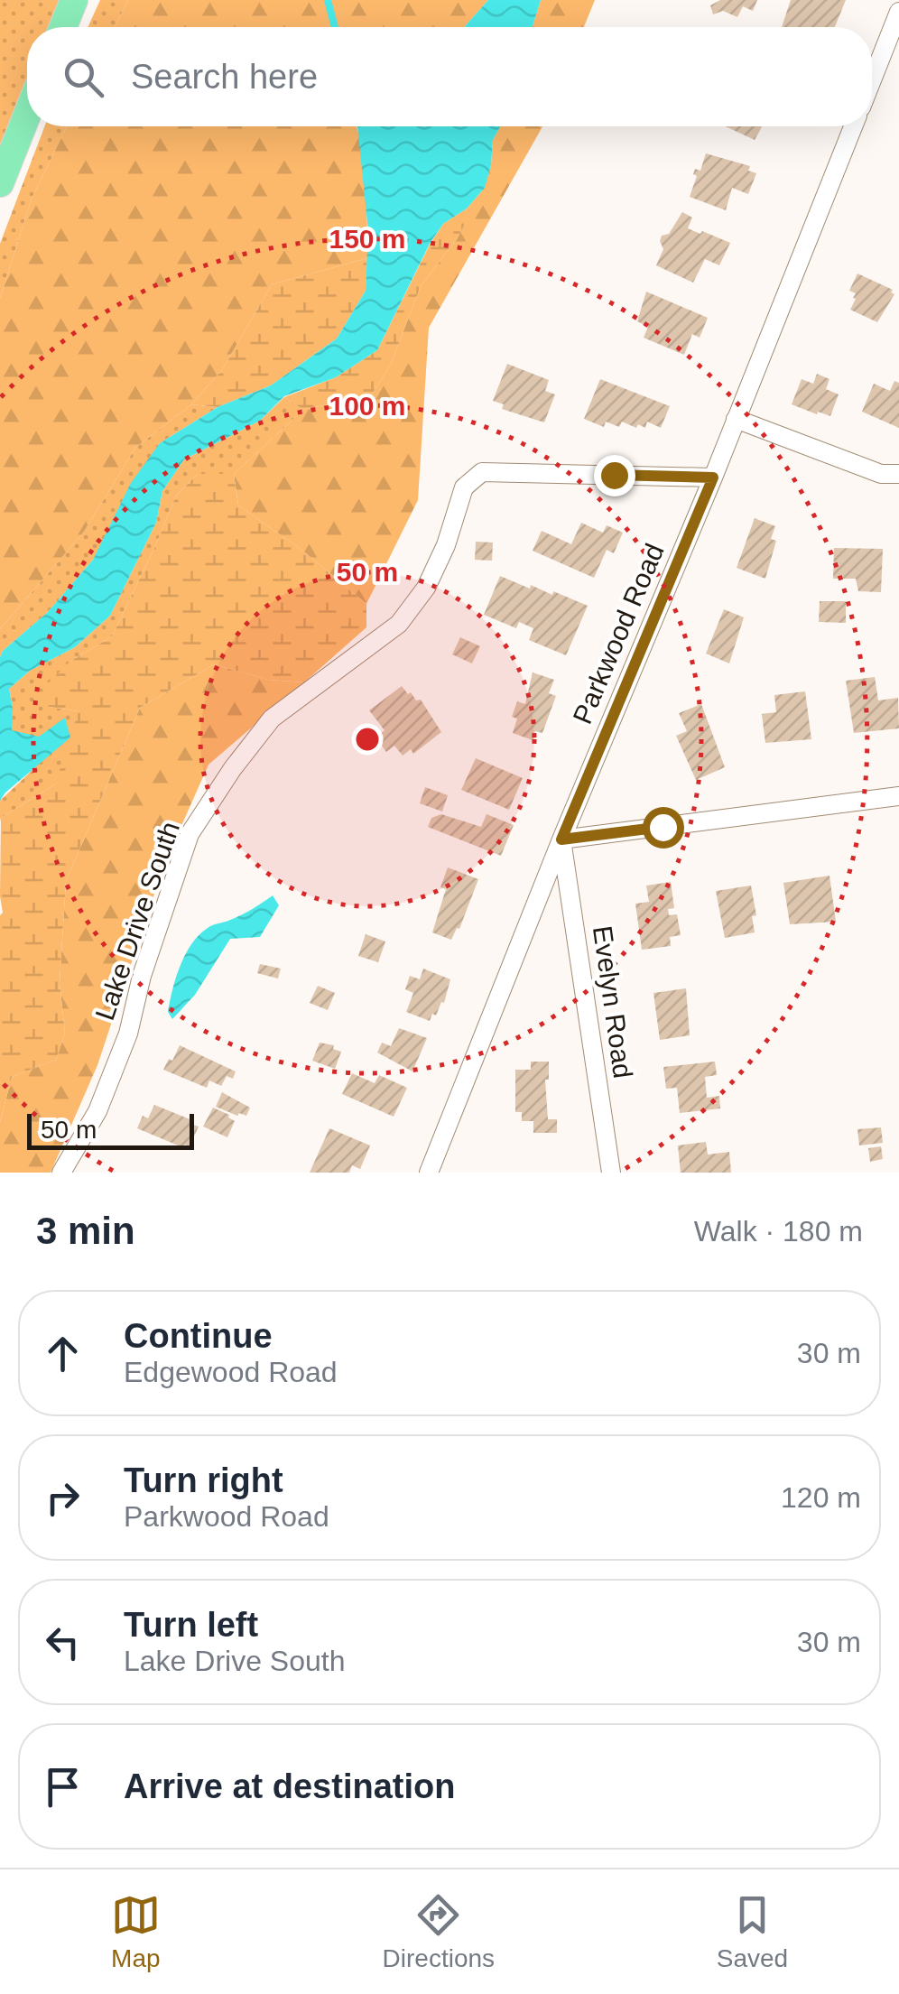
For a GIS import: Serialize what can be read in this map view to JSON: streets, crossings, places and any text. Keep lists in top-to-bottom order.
{
  "streets": {
    "street": ["Parkwood Road", "Lake Drive South", "Evelyn Road"]
  },
  "crossings": [
    ["Parkwood Road", "Lake Drive South"],
    ["Parkwood Road", "Evelyn Road"]
  ],
  "scale_bar": "50 m",
  "page": {
    "search": "Search here",
    "scale": "50 m",
    "heading": ["3 min", "Walk · 180 m"],
    "list": [
      ["Continue", "Edgewood Road", "30 m"],
      ["Turn right", "Parkwood Road", "120 m"],
      ["Turn left", "Lake Drive South", "30 m"],
      "Arrive at destination"
    ],
    "nav": ["Map", "Directions", "Saved"]
  },
  "rings": ["150 m", "100 m", "50 m"]
}
